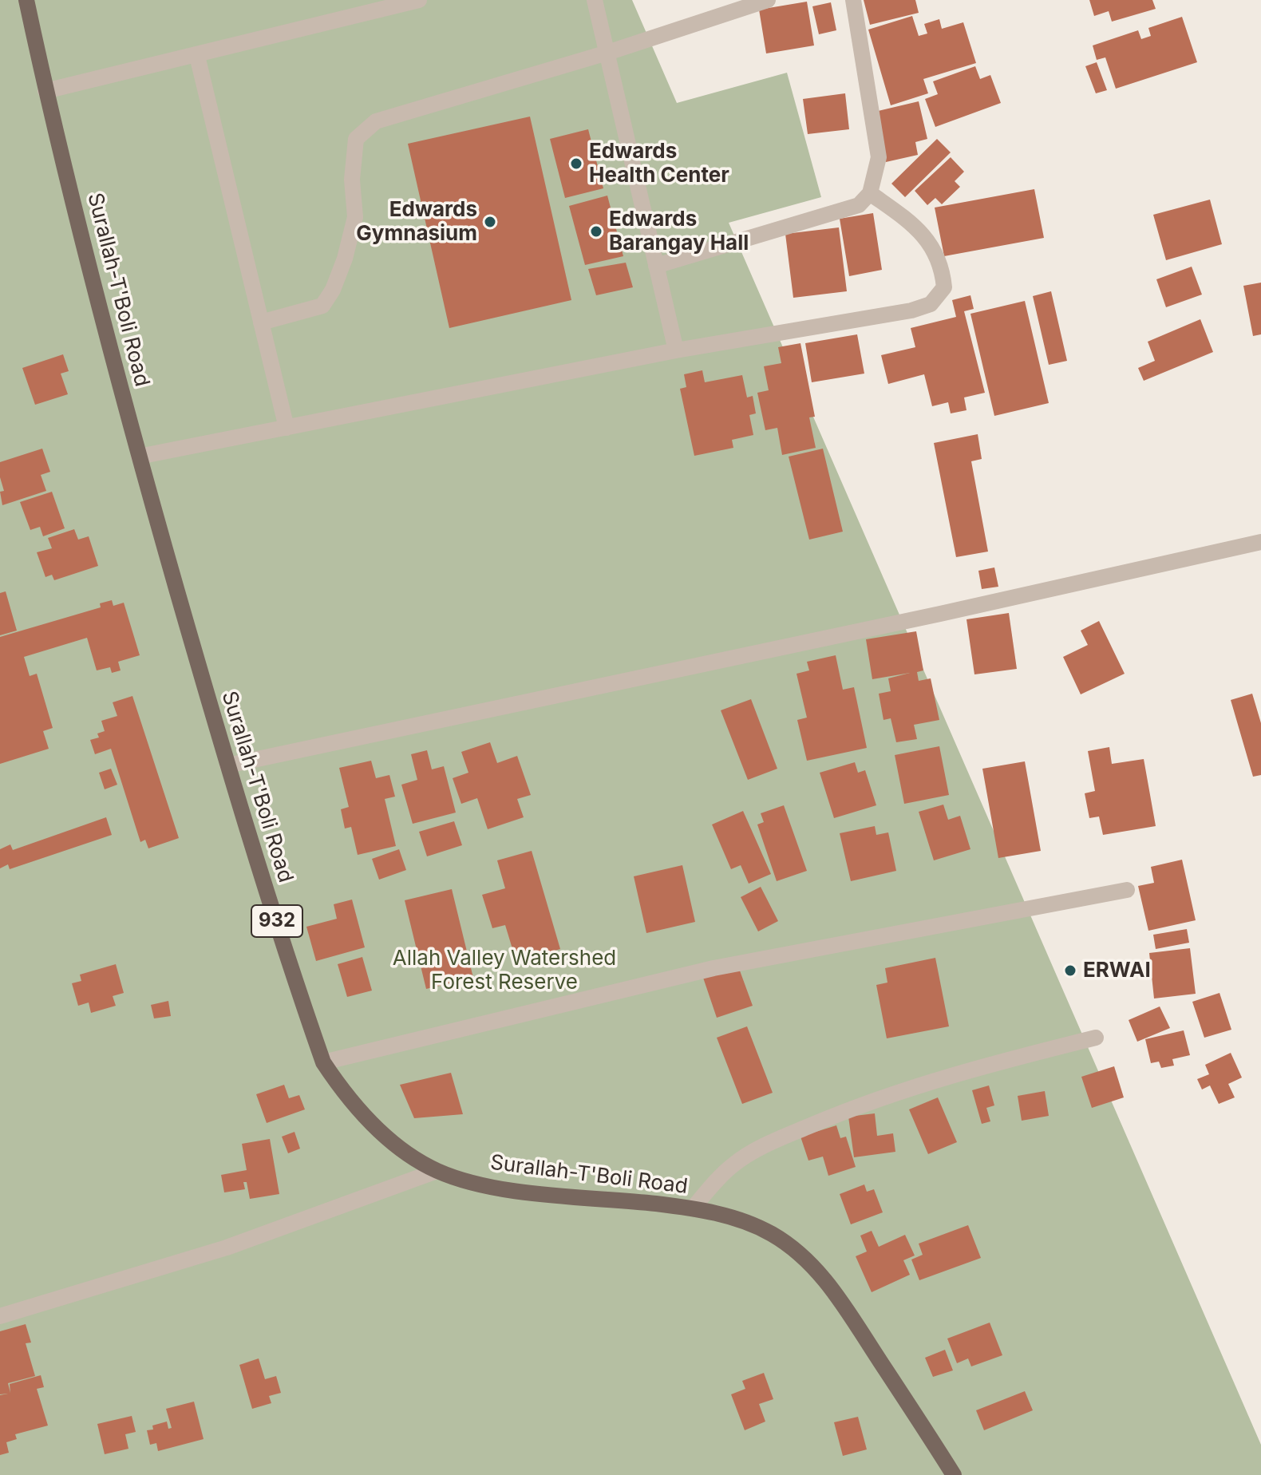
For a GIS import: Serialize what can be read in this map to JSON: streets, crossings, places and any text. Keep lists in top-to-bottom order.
{
  "streets": {
    "main road": ["Surallah-T'Boli Road", "932"]
  },
  "parks": ["Allah Valley Watershed Forest Reserve"],
  "places": [
    "Edwards Health Center",
    "Edwards Gymnasium",
    "Edwards Barangay Hall",
    "ERWAI"
  ]
}
